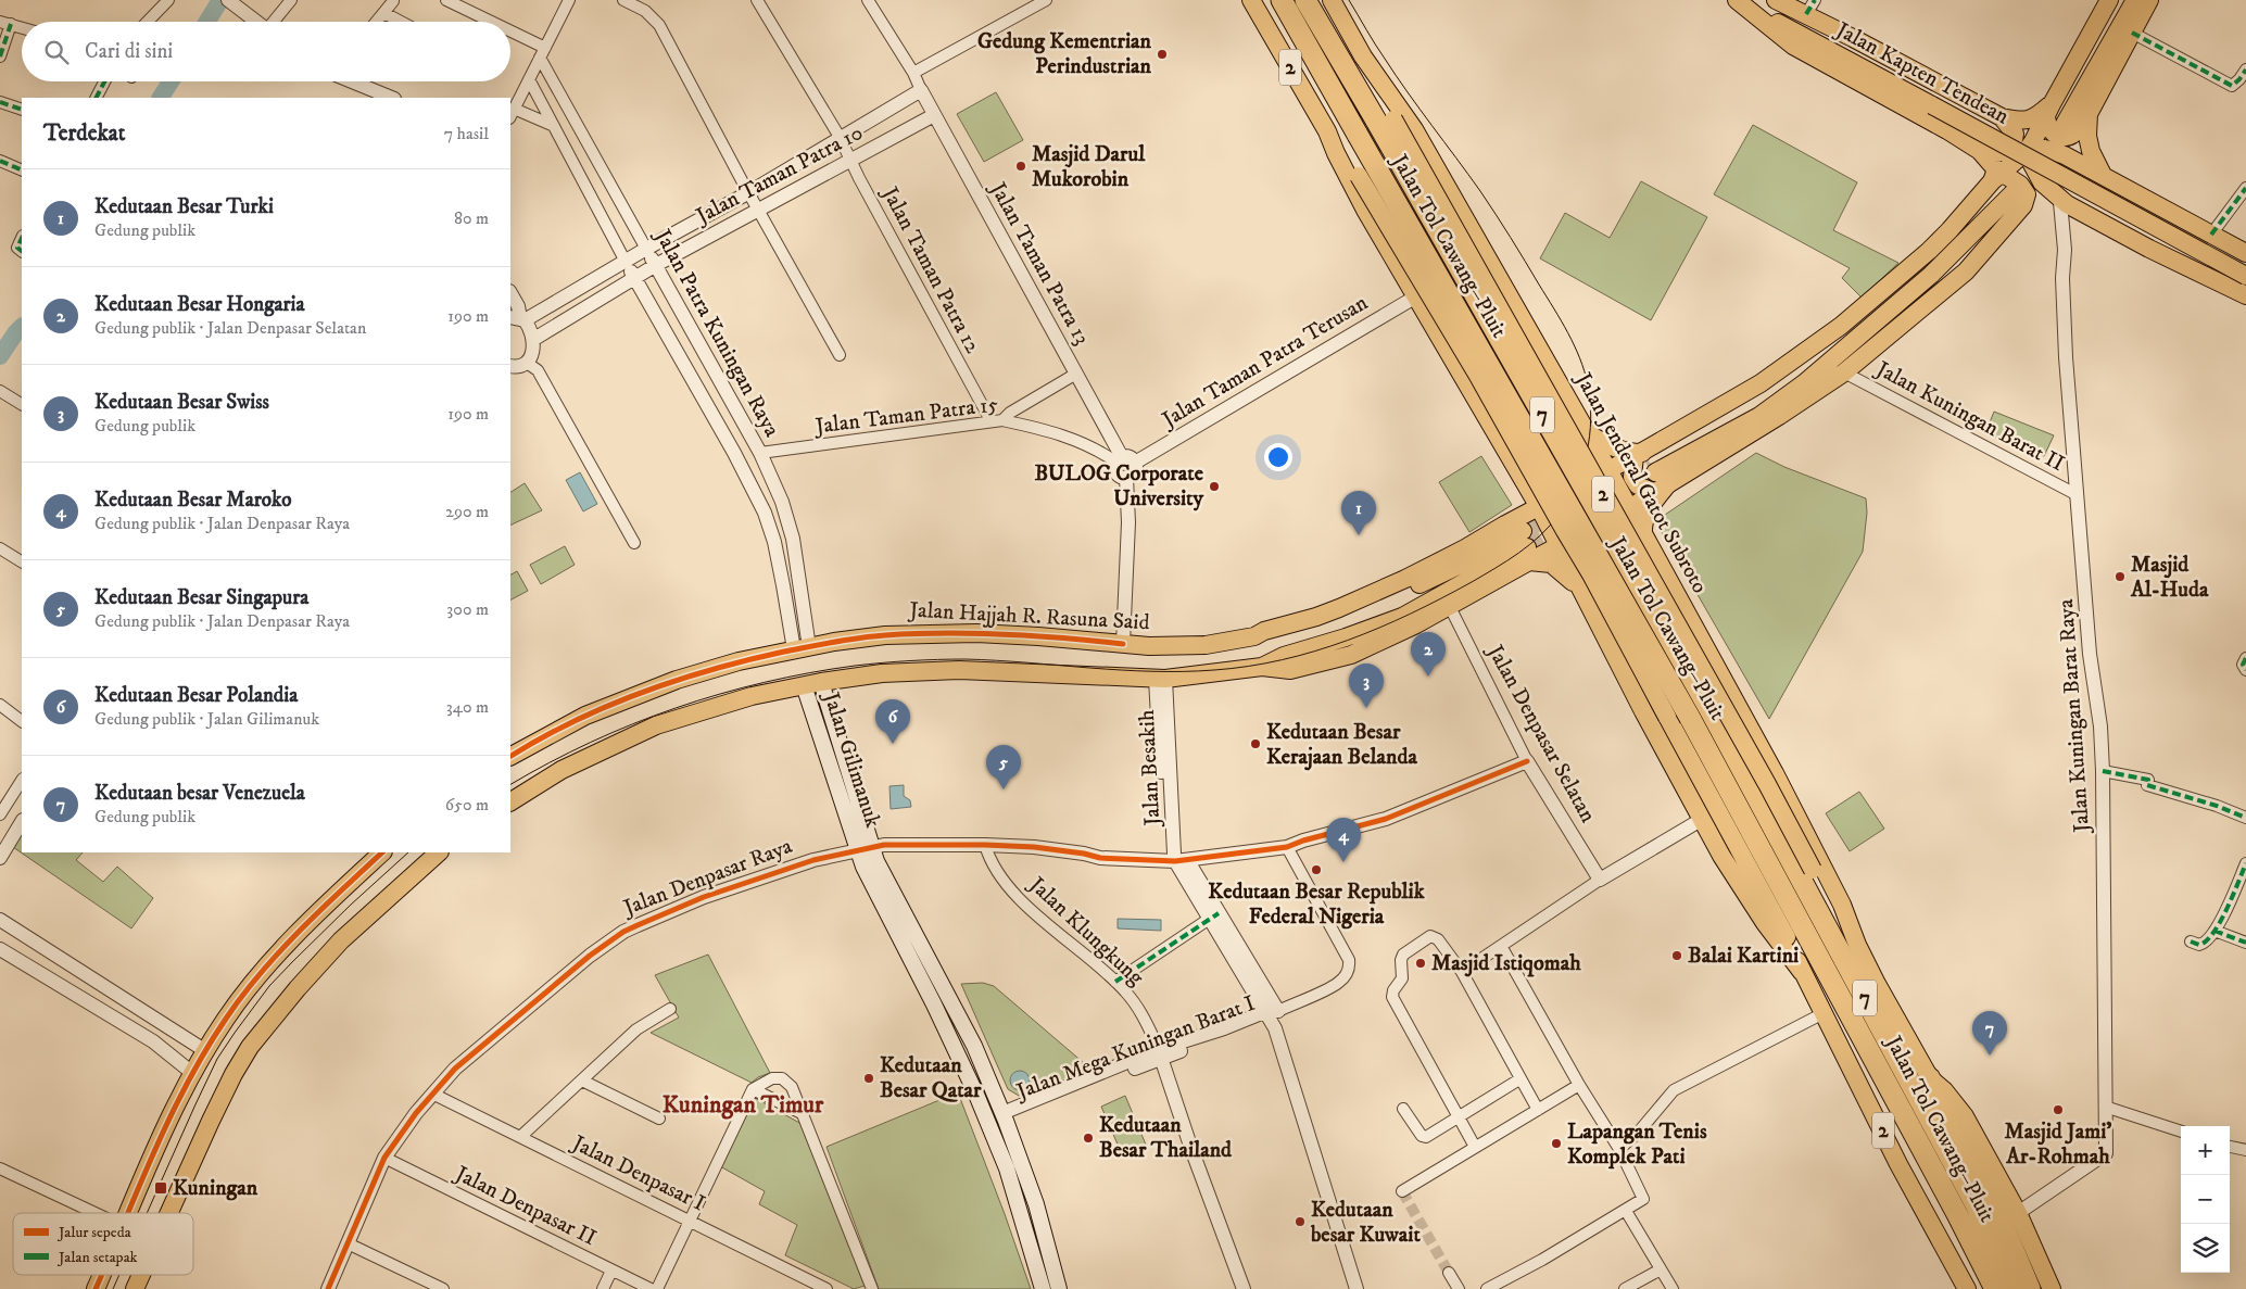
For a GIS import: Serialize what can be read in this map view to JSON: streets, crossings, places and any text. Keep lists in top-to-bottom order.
{
  "streets": {
    "highway": ["Jalan Tol Cawang–Pluit", "7"],
    "main road": [
      "2",
      "Jalan Kapten Tendean",
      "Jalan Jenderal Gatot Subroto",
      "Jalan Hajjah R. Rasuna Said",
      "Jalan Gilimanuk"
    ],
    "street": [
      "Jalan Taman Patra 10",
      "Jalan Taman Patra 13",
      "Jalan Taman Patra 12",
      "Jalan Patra Kuningan Raya",
      "Jalan Taman Patra Terusan",
      "Jalan Taman Patra 15",
      "Jalan Kuningan Barat II",
      "Jalan Kuningan Barat Raya",
      "Jalan Denpasar Selatan",
      "Jalan Besakih",
      "Jalan Denpasar Raya",
      "Jalan Klungkung",
      "Jalan Mega Kuningan Barat I",
      "Jalan Denpasar I",
      "Jalan Denpasar II"
    ]
  },
  "crossings": [
    ["2", "Jalan Taman Patra Terusan"],
    ["2", "Jalan Hajjah R. Rasuna Said"],
    ["Jalan Taman Patra 10", "Jalan Taman Patra 13"],
    ["Jalan Taman Patra 10", "Jalan Taman Patra 12"],
    ["Jalan Taman Patra 10", "Jalan Patra Kuningan Raya"],
    ["Jalan Tol Cawang–Pluit", "Jalan Jenderal Gatot Subroto"],
    ["Jalan Taman Patra 13", "Jalan Taman Patra Terusan"],
    ["Jalan Taman Patra 13", "Jalan Taman Patra 15"],
    ["Jalan Taman Patra 12", "Jalan Taman Patra 15"],
    ["Jalan Patra Kuningan Raya", "Jalan Taman Patra 15"],
    ["Jalan Patra Kuningan Raya", "Jalan Hajjah R. Rasuna Said"],
    ["Jalan Taman Patra Terusan", "Jalan Taman Patra 15"],
    ["Jalan Kuningan Barat II", "Jalan Kuningan Barat Raya"],
    ["Jalan Jenderal Gatot Subroto", "Jalan Kuningan Barat Raya"],
    ["Jalan Denpasar Selatan", "Jalan Denpasar Raya"],
    ["Jalan Gilimanuk", "Jalan Denpasar Raya"],
    ["Jalan Besakih", "Jalan Denpasar Raya"],
    ["Jalan Besakih", "Jalan Mega Kuningan Barat I"],
    ["Jalan Denpasar Raya", "Jalan Klungkung"],
    ["Jalan Denpasar Raya", "Jalan Denpasar I"],
    ["Jalan Denpasar Raya", "Jalan Denpasar II"],
    ["Jalan Klungkung", "Jalan Mega Kuningan Barat I"]
  ],
  "districts": ["Kuningan Timur"],
  "places": {
    "other": [
      "Gedung Kementrian Perindustrian",
      "Masjid Darul Mukorobin",
      "BULOG Corporate University",
      "Masjid Al-Huda",
      "Kedutaan Besar Kerajaan Belanda",
      "Kedutaan Besar Republik Federal Nigeria",
      "Balai Kartini",
      "Masjid Istiqomah",
      "Kedutaan Besar Qatar",
      "Masjid Jami' Ar-Rohmah",
      "Kedutaan Besar Thailand",
      "Lapangan Tenis Komplek Pati",
      "Kedutaan besar Kuwait"
    ],
    "transit": ["Kuningan"]
  },
  "legend": ["Jalur sepeda", "Jalan setapak"],
  "page": {
    "search": "Cari di sini",
    "heading": ["Terdekat", "7 hasil"],
    "list": [
      {
        "mark": "1",
        "name": "Kedutaan Besar Turki",
        "note": "Gedung publik",
        "value": "80 m"
      },
      {
        "mark": "2",
        "name": "Kedutaan Besar Hongaria",
        "note": "Gedung publik · Jalan Denpasar Selatan",
        "value": "190 m"
      },
      {
        "mark": "3",
        "name": "Kedutaan Besar Swiss",
        "note": "Gedung publik",
        "value": "190 m"
      },
      {
        "mark": "4",
        "name": "Kedutaan Besar Maroko",
        "note": "Gedung publik · Jalan Denpasar Raya",
        "value": "290 m"
      },
      {
        "mark": "5",
        "name": "Kedutaan Besar Singapura",
        "note": "Gedung publik · Jalan Denpasar Raya",
        "value": "300 m"
      },
      {
        "mark": "6",
        "name": "Kedutaan Besar Polandia",
        "note": "Gedung publik · Jalan Gilimanuk",
        "value": "340 m"
      },
      {
        "mark": "7",
        "name": "Kedutaan besar Venezuela",
        "note": "Gedung publik",
        "value": "650 m"
      }
    ],
    "pins": [
      "1",
      "2",
      "3",
      "6",
      "5",
      "4",
      "7"
    ],
    "map_buttons": ["+", "−"]
  }
}
